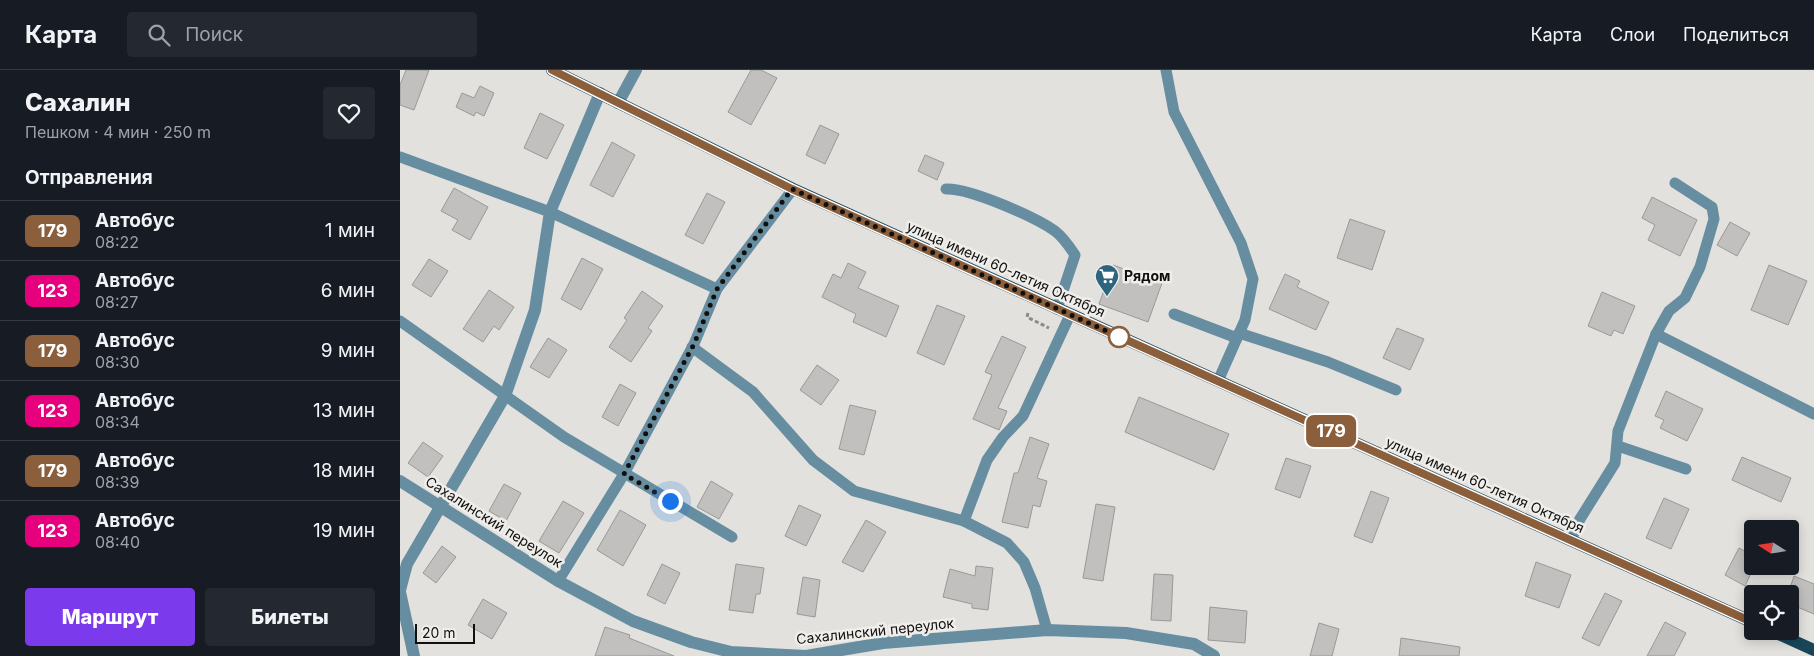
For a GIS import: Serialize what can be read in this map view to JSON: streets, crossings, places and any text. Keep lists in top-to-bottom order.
{
  "streets": {
    "main road": ["улица имени 60-летия Октября"],
    "street": ["Сахалинский переулок"]
  },
  "places": {
    "supermarket": ["Рядом"]
  },
  "lines": ["bus line 179"],
  "scale_bar": "20 m",
  "north": "left",
  "page": {
    "header": "Карта",
    "search": "Поиск",
    "nav": ["Карта", "Слои", "Поделиться"],
    "heading": [
      ["Сахалин", "Пешком · 4 мин · 250 m"],
      "Отправления"
    ],
    "on_map": "179",
    "list": [
      {
        "mark": "179",
        "name": "Автобус",
        "note": "08:22",
        "value": "1 мин"
      },
      {
        "mark": "123",
        "name": "Автобус",
        "note": "08:27",
        "value": "6 мин"
      },
      {
        "mark": "179",
        "name": "Автобус",
        "note": "08:30",
        "value": "9 мин"
      },
      {
        "mark": "123",
        "name": "Автобус",
        "note": "08:34",
        "value": "13 мин"
      },
      {
        "mark": "179",
        "name": "Автобус",
        "note": "08:39",
        "value": "18 мин"
      },
      {
        "mark": "123",
        "name": "Автобус",
        "note": "08:40",
        "value": "19 мин"
      }
    ],
    "buttons": ["Маршрут", "Билеты"],
    "scale": "20 m"
  }
}
